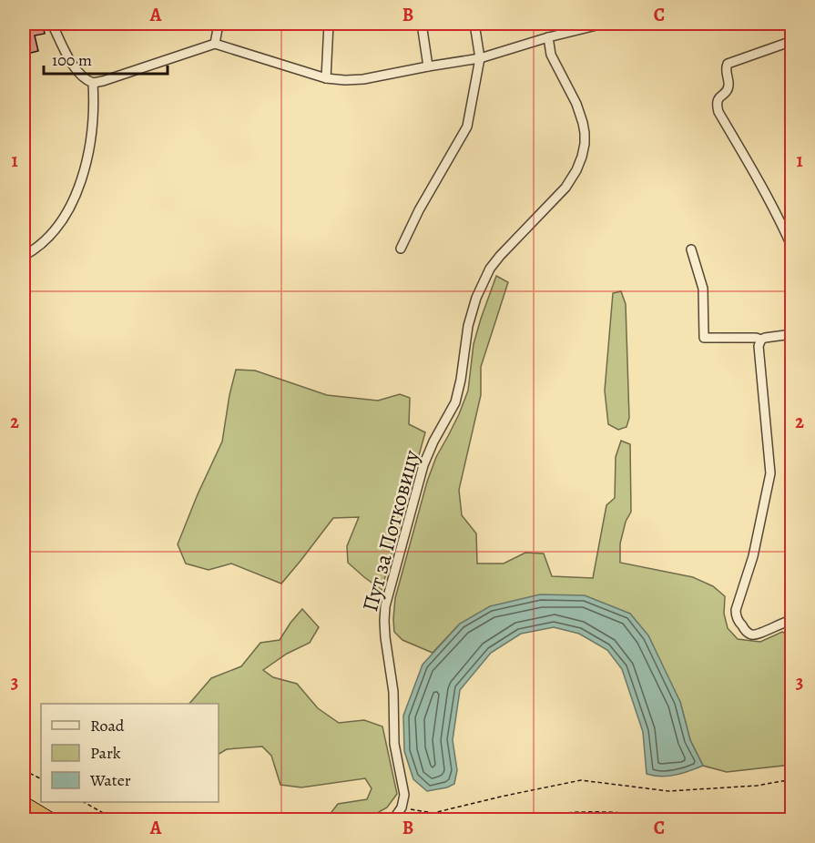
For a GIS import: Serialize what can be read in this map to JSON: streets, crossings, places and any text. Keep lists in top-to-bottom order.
{
  "streets": {
    "street": ["Пут за Потковицу"]
  },
  "legend": ["Road", "Park", "Water"],
  "scale_bar": "100 m",
  "grid": {
    "columns": ["A", "B", "C"],
    "rows": ["1", "2", "3"]
  }
}
